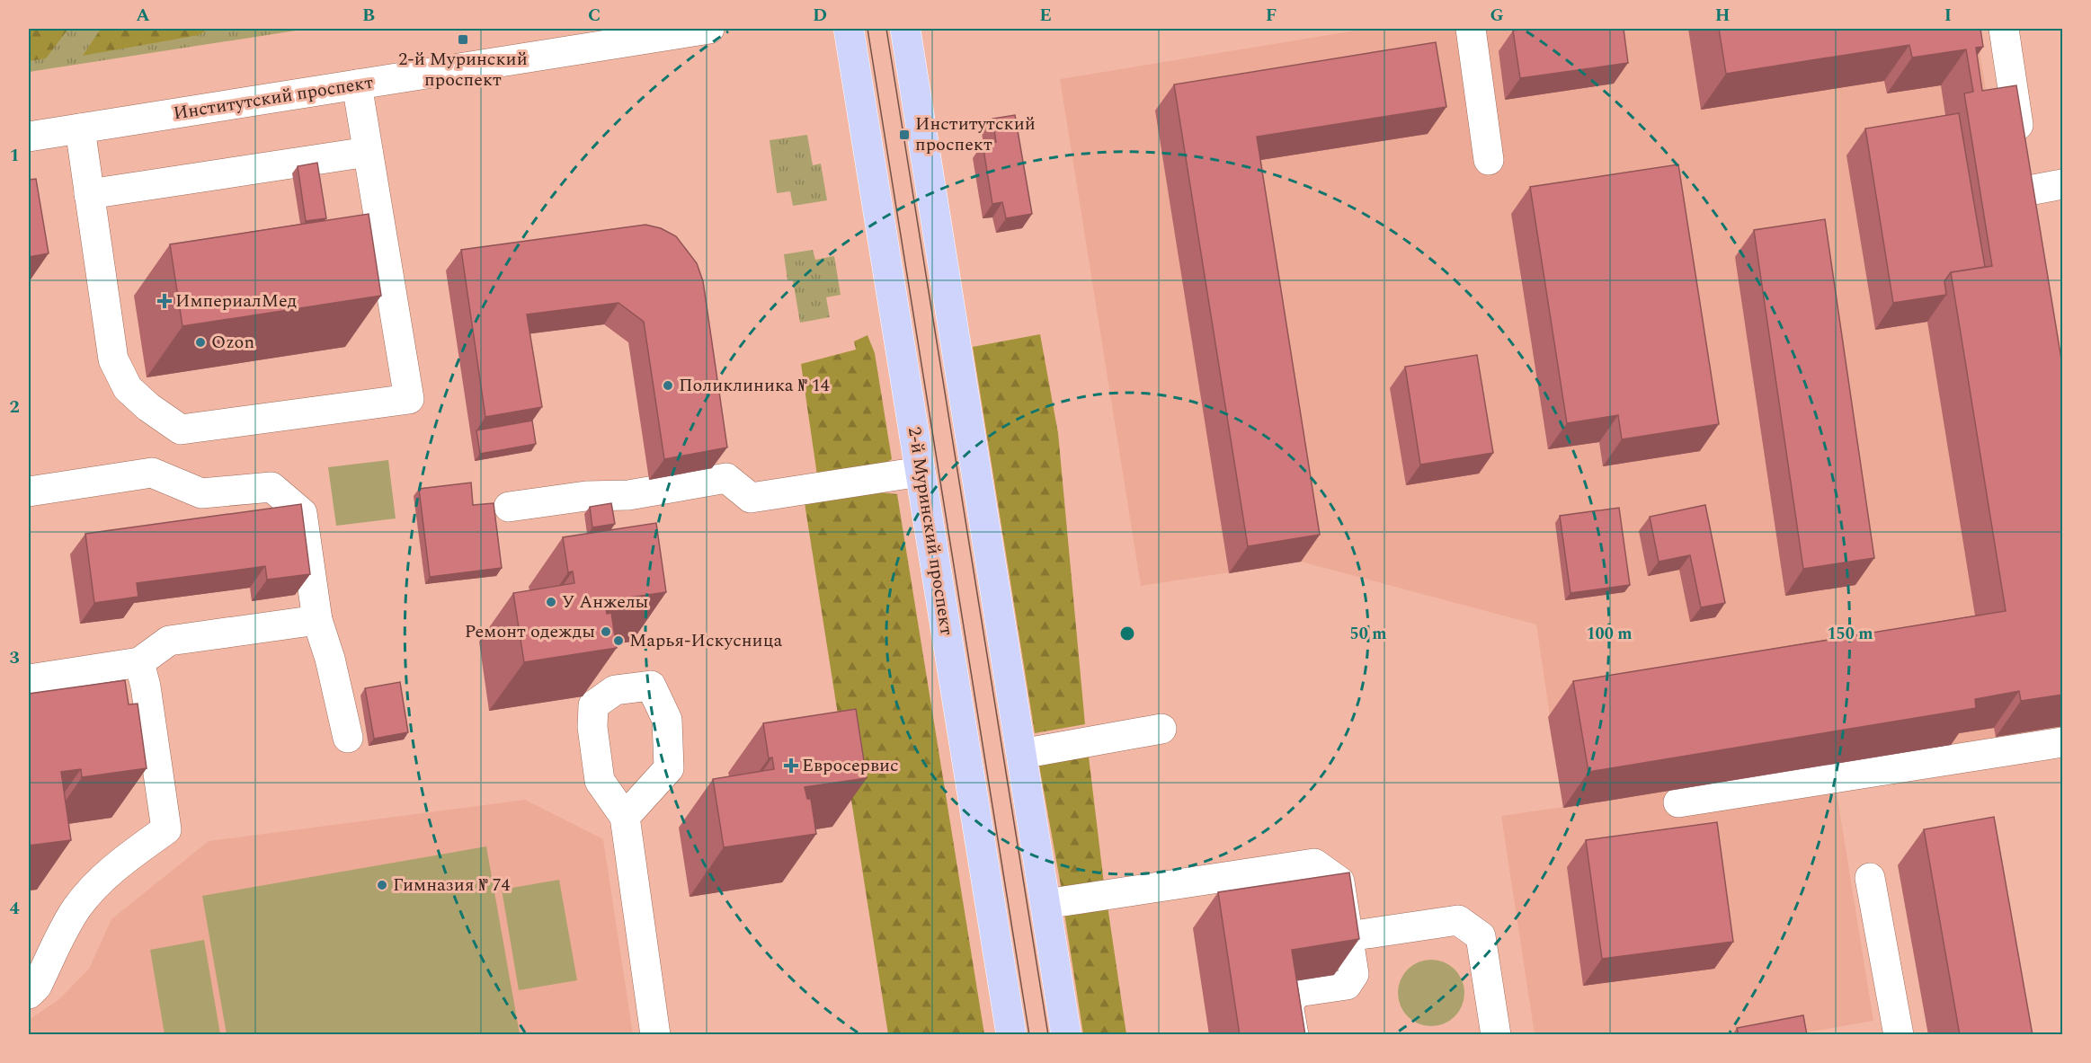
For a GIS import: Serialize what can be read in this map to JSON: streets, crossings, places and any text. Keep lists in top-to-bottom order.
{
  "streets": {
    "main road": ["2-й Муринский проспект"],
    "street": ["Институтский проспект"]
  },
  "places": {
    "transit": ["2-й Муринский проспект", "Институтский проспект"],
    "health": ["ИмпериалМед", "Евросервис"],
    "other": [
      "Ozon",
      "Поликлиника № 14",
      "У Анжелы",
      "Ремонт одежды",
      "Марья-Искусница",
      "Гимназия № 74"
    ]
  },
  "grid": {
    "columns": [
      "A",
      "B",
      "C",
      "D",
      "E",
      "F",
      "G",
      "H",
      "I"
    ],
    "rows": [
      "1",
      "2",
      "3",
      "4"
    ]
  },
  "rings": ["50 m", "100 m", "150 m"]
}
